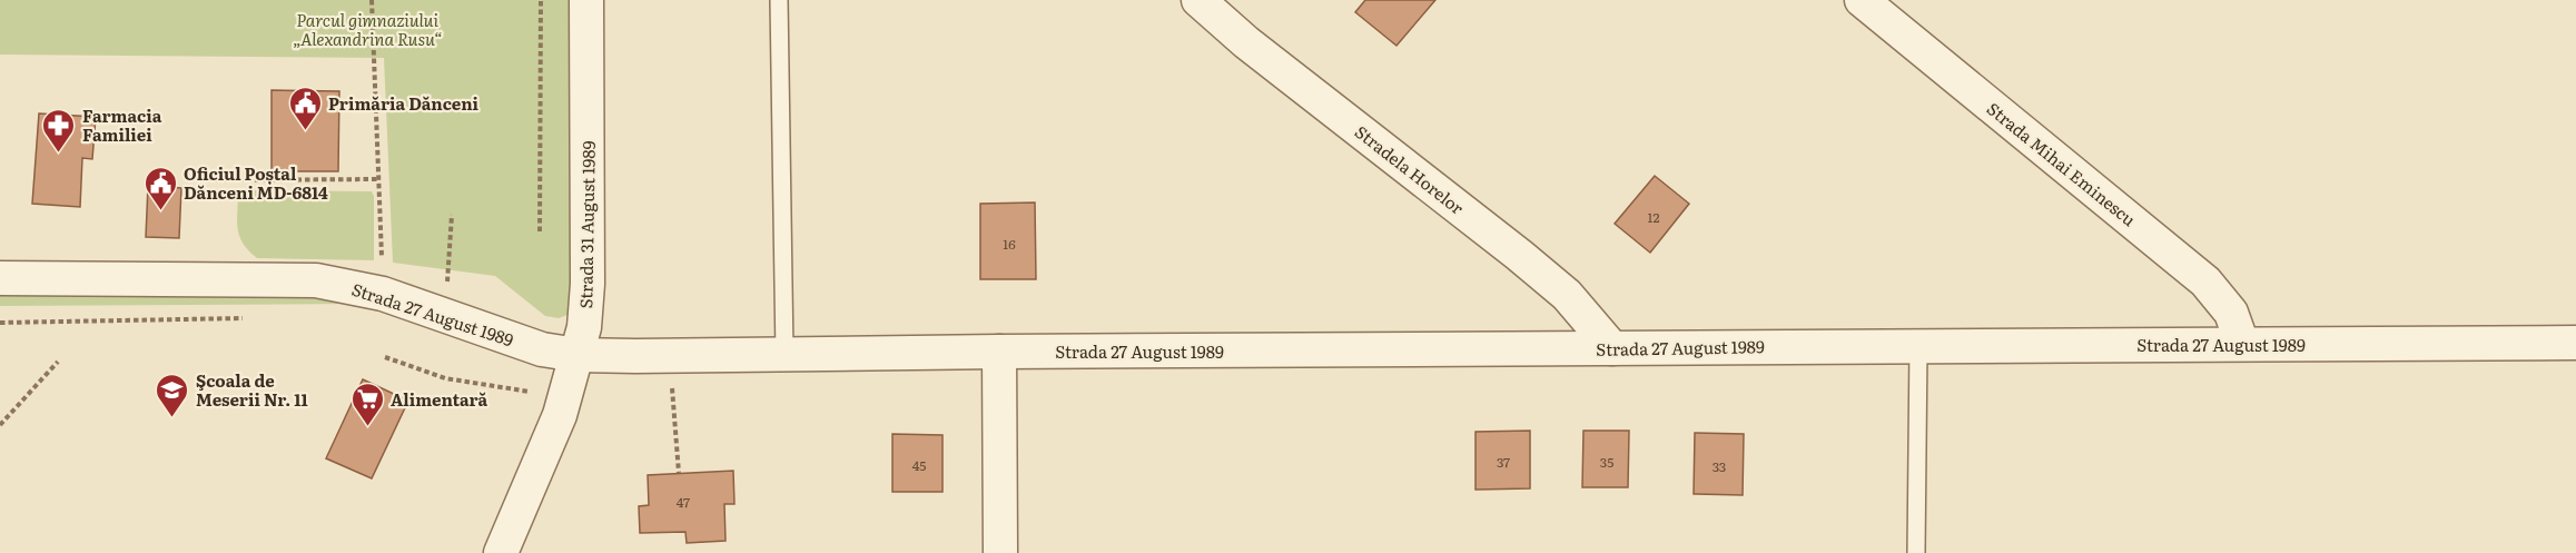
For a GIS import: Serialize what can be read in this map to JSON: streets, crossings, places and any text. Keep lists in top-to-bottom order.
{
  "streets": {
    "street": [
      "Strada Mihai Eminescu",
      "Stradela Horelor",
      "Strada 31 August 1989",
      "Strada 27 August 1989"
    ]
  },
  "crossings": [
    ["Strada Mihai Eminescu", "Strada 27 August 1989"],
    ["Stradela Horelor", "Strada 27 August 1989"],
    ["Strada 31 August 1989", "Strada 27 August 1989"]
  ],
  "parks": ["Parcul gimnaziului „Alexandrina Rusu“"],
  "places": {
    "public building": ["Primăria Dănceni", "Oficiul Poștal Dănceni MD-6814"],
    "pharmacy": ["Farmacia Familiei"],
    "school or university": ["Şcoala de Meserii Nr. 11"],
    "supermarket": ["Alimentară"]
  },
  "house_numbers": [
    "12",
    "16",
    "37",
    "35",
    "45",
    "33",
    "47"
  ]
}
